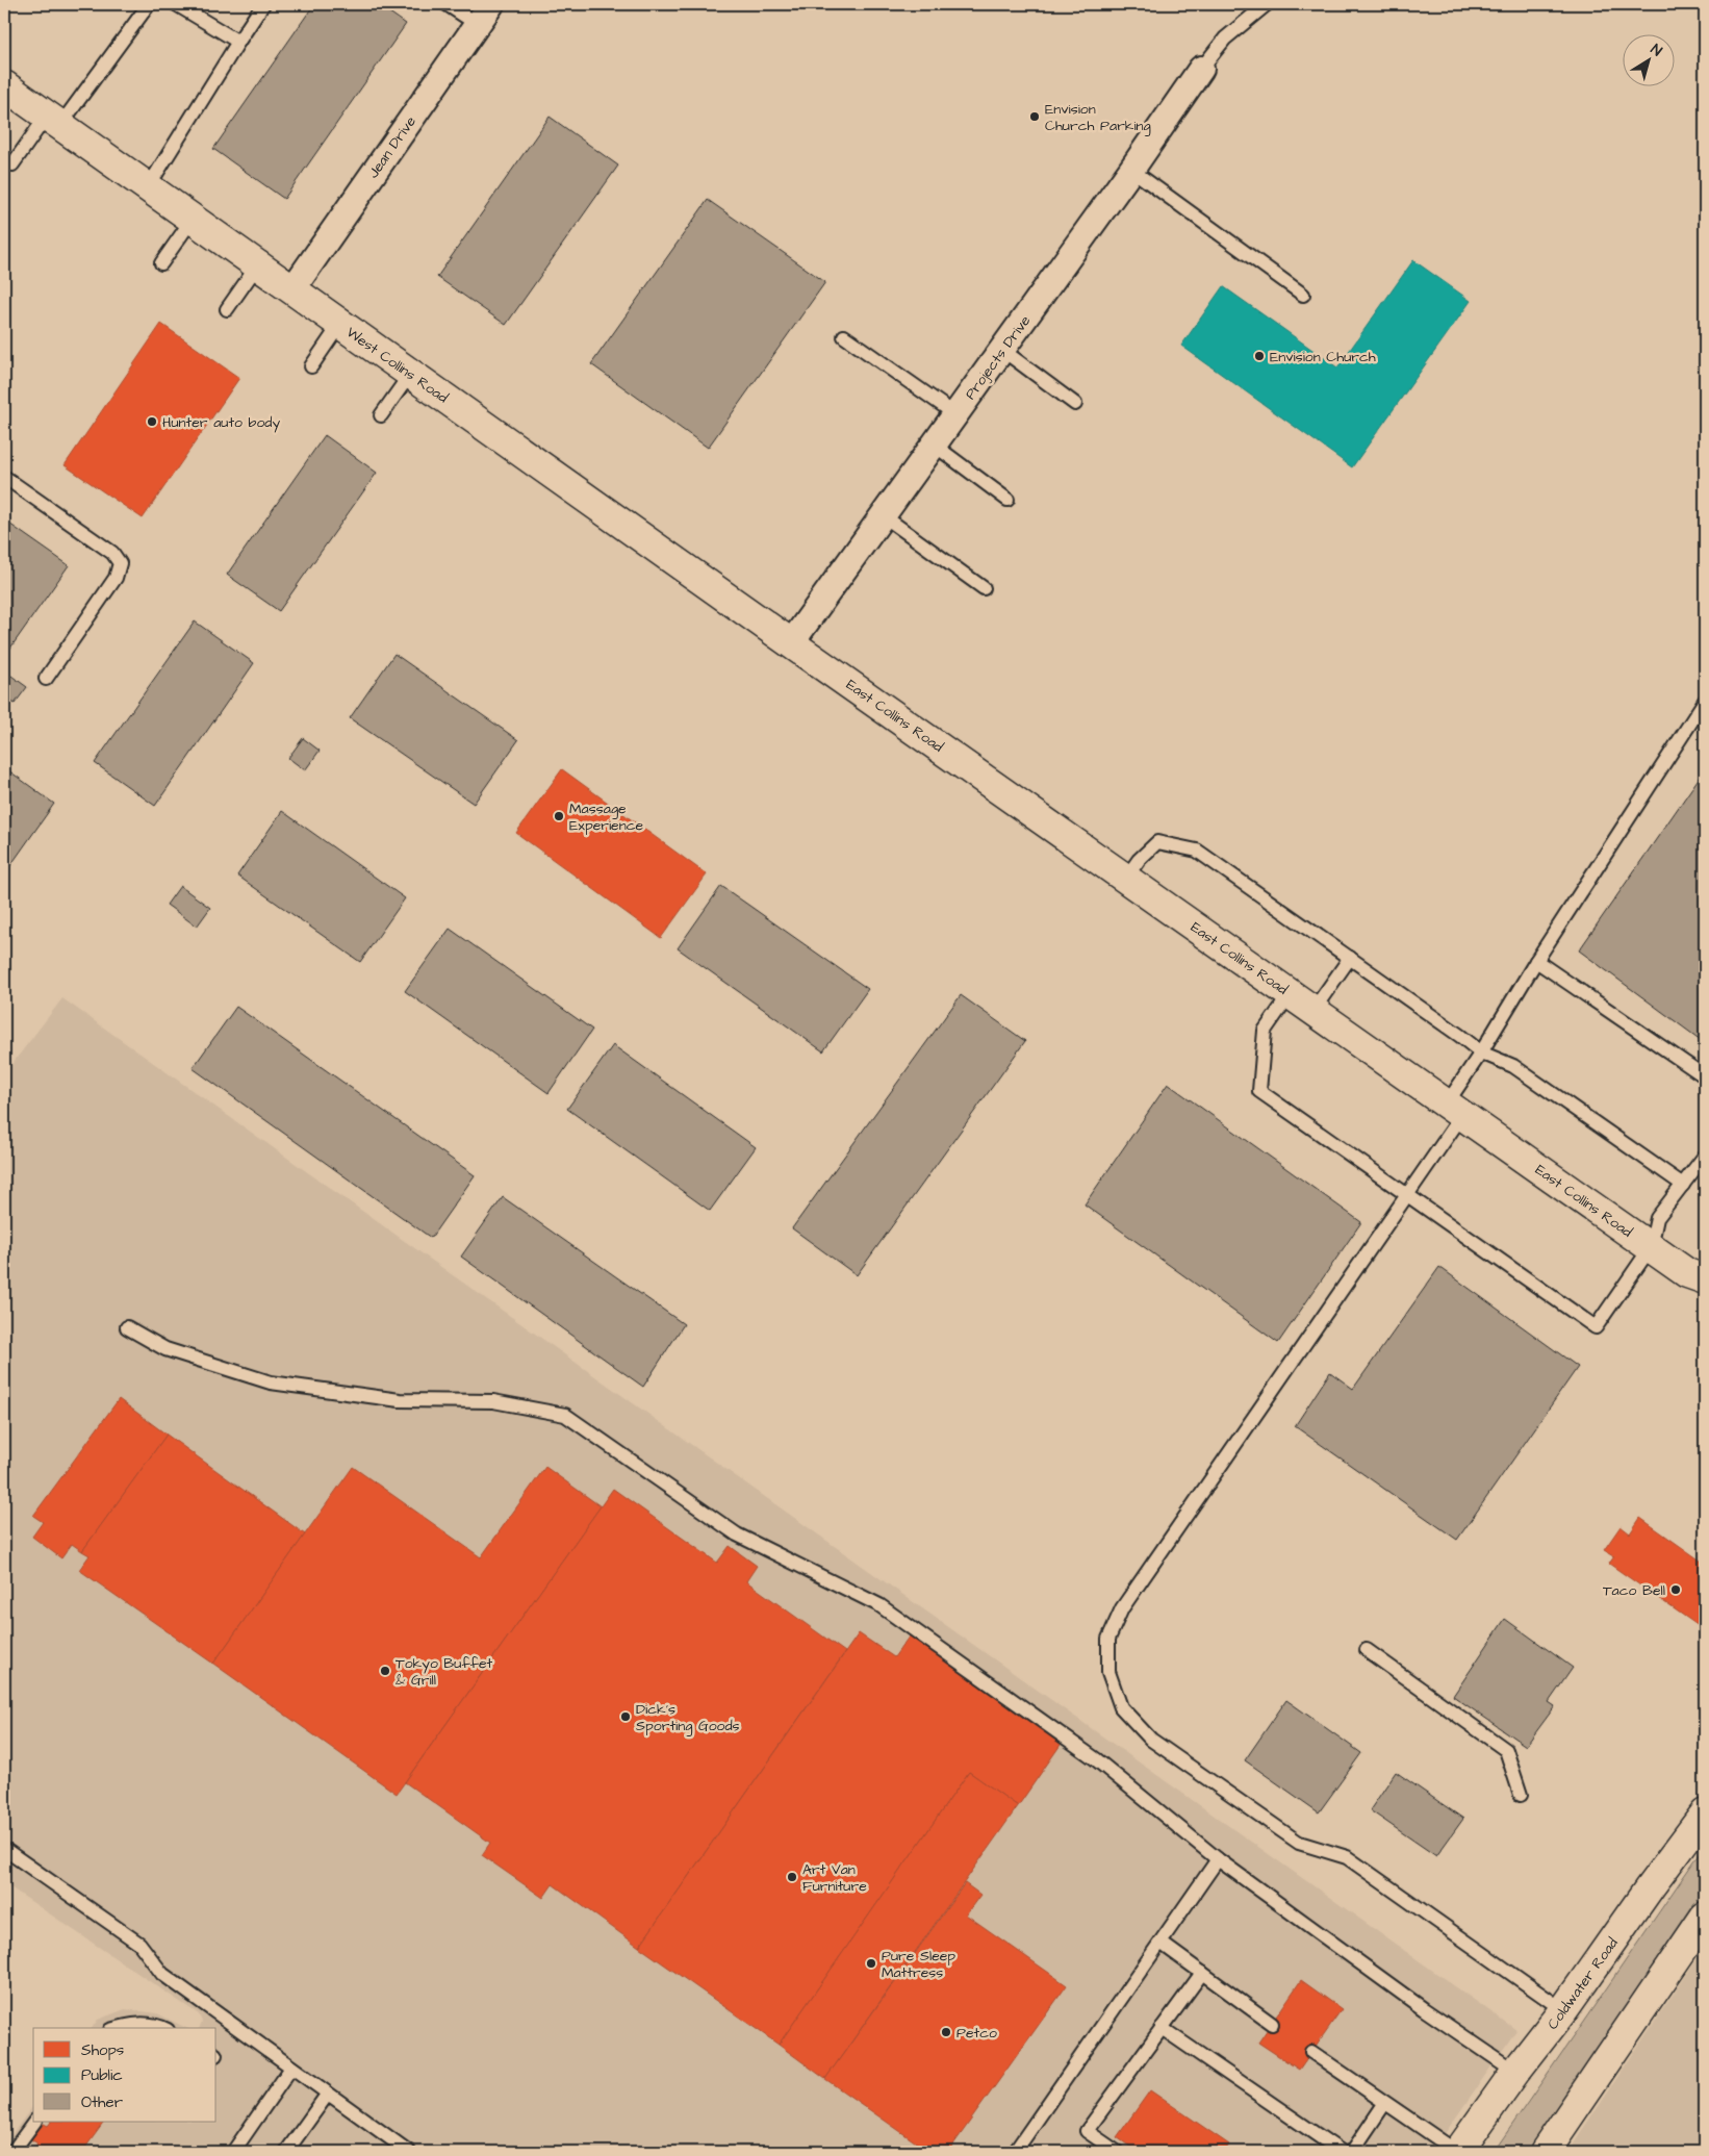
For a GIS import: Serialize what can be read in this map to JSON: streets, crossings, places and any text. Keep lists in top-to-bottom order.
{
  "streets": {
    "street": [
      "Jean Drive",
      "Projects Drive",
      "West Collins Road",
      "East Collins Road",
      "Coldwater Road"
    ]
  },
  "crossings": [
    ["Jean Drive", "West Collins Road"],
    ["Projects Drive", "West Collins Road"],
    ["Projects Drive", "East Collins Road"],
    ["West Collins Road", "East Collins Road"]
  ],
  "places": [
    "Envision Church Parking",
    "Envision Church",
    "Hunter auto body",
    "Massage Experience",
    "Taco Bell",
    "Tokyo Buffet & Grill",
    "Dick's Sporting Goods",
    "Art Van Furniture",
    "Pure Sleep Mattress",
    "Petco"
  ],
  "legend": ["Shops", "Public", "Other"],
  "north": "top right"
}
